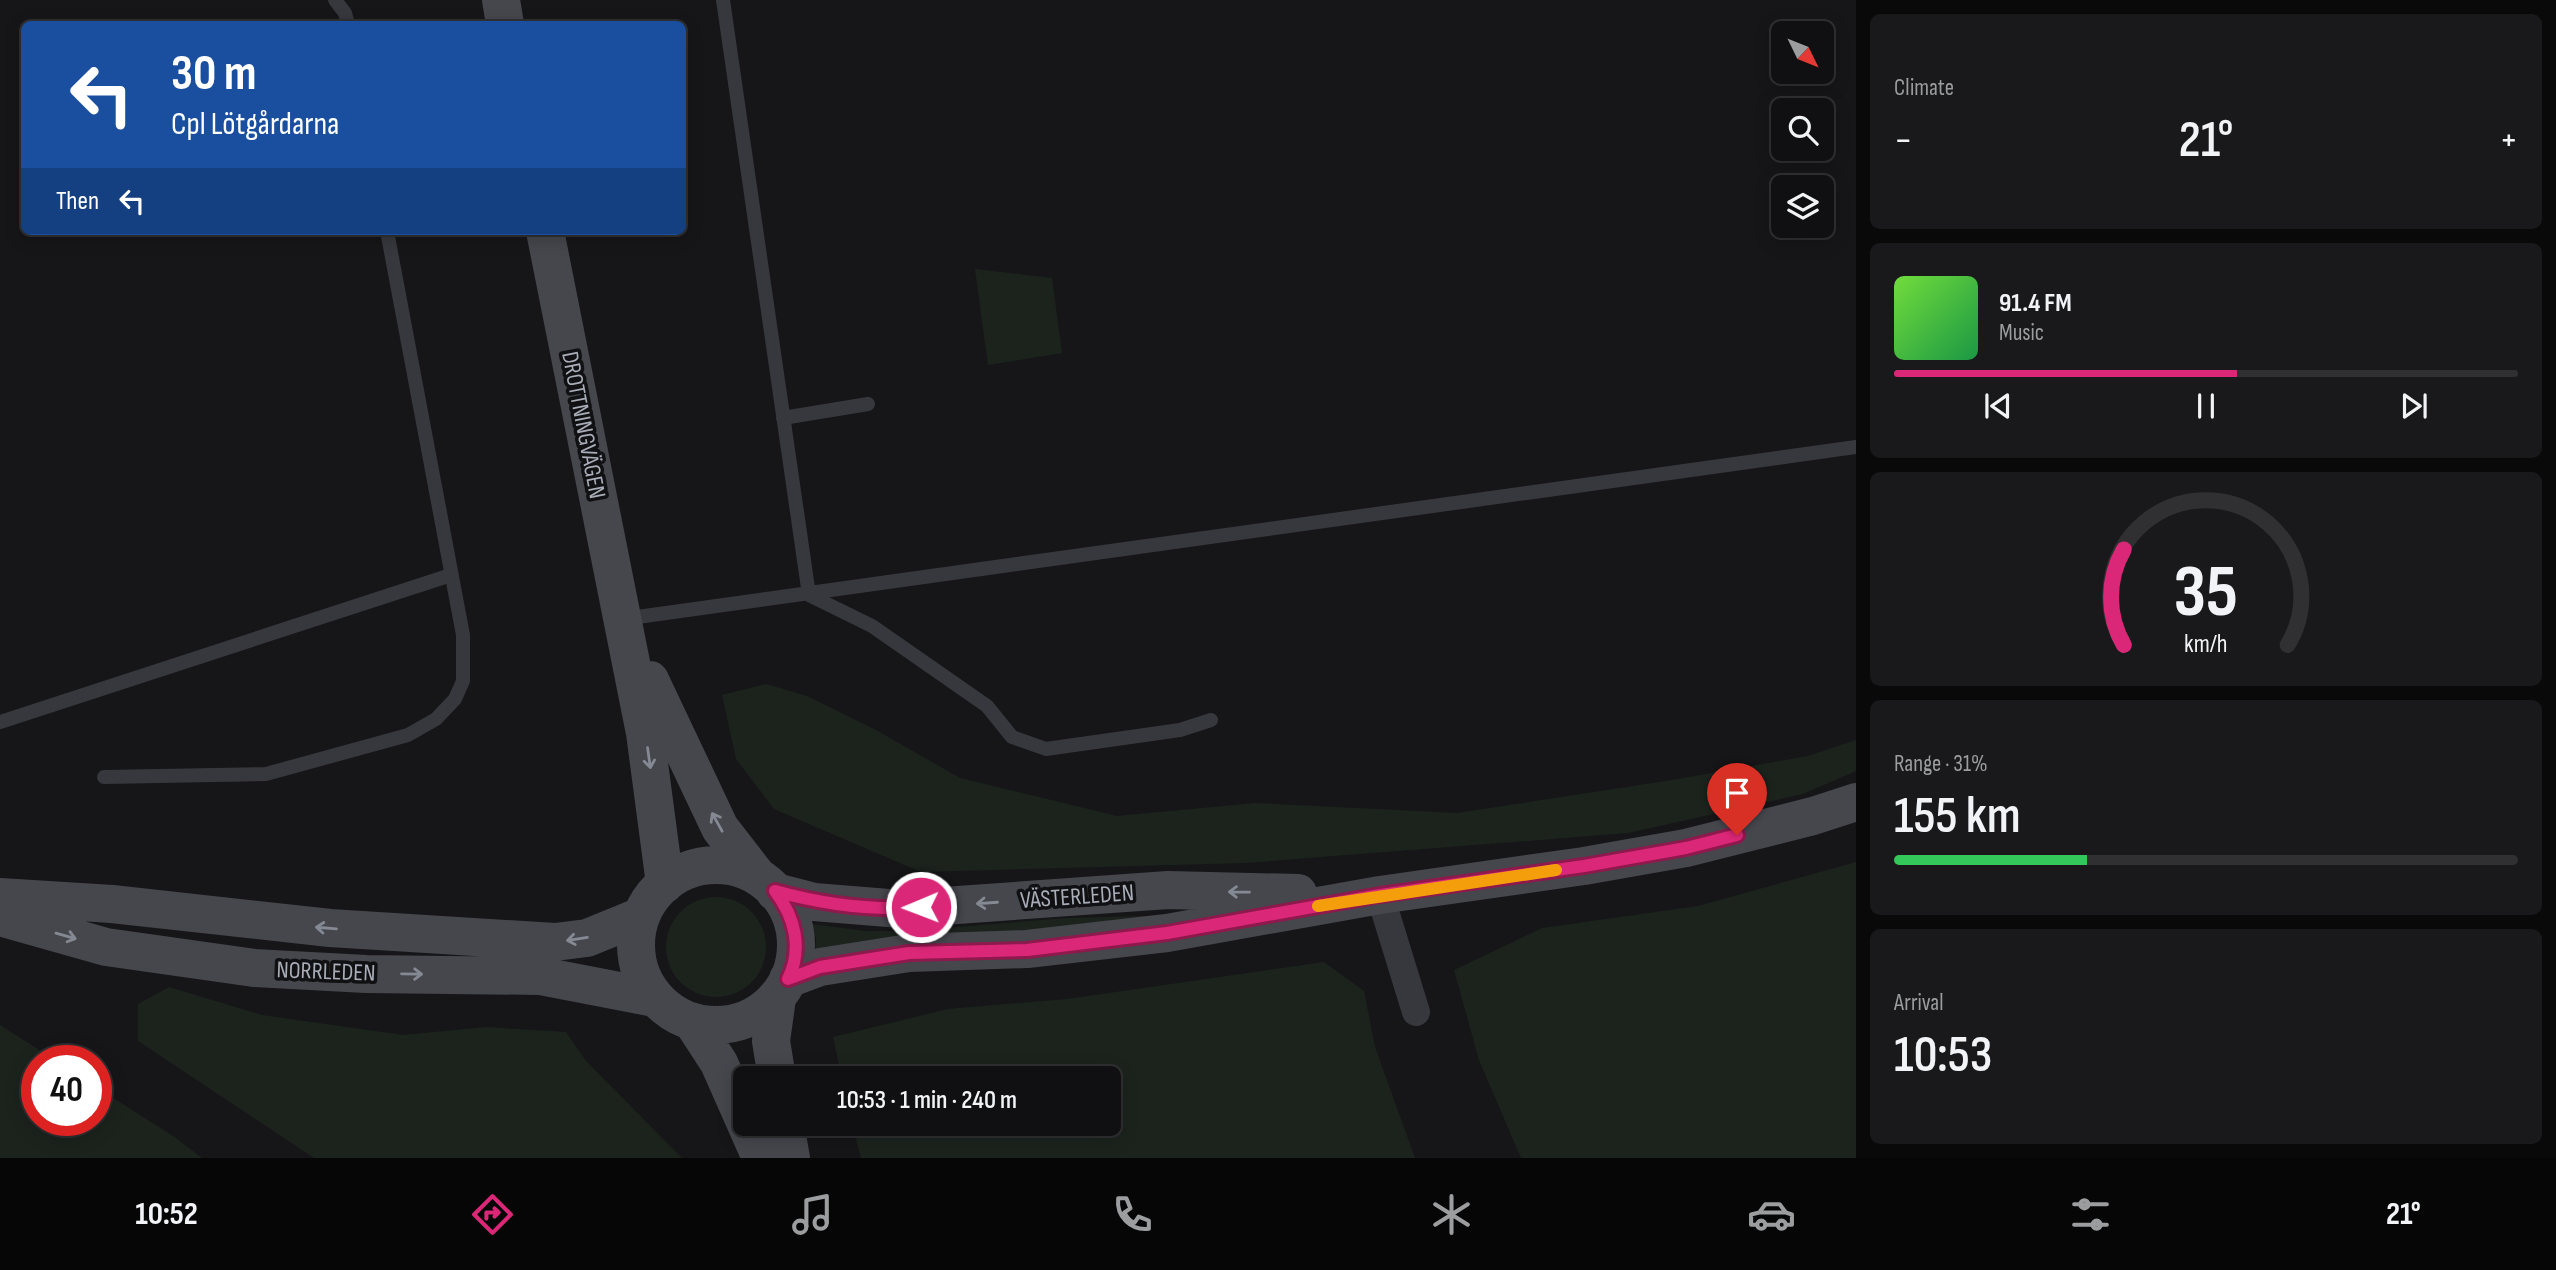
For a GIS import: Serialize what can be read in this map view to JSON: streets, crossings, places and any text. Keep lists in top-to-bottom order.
{
  "streets": {
    "street": ["DROTTNINGVÄGEN", "VÄSTERLEDEN", "NORRLEDEN"]
  },
  "crossings": [
    ["DROTTNINGVÄGEN", "VÄSTERLEDEN"],
    ["DROTTNINGVÄGEN", "NORRLEDEN"],
    ["VÄSTERLEDEN", "NORRLEDEN"]
  ],
  "north": "bottom right",
  "page": {
    "tile": [
      "Climate",
      ["Range · 31%", "155 km"],
      ["Arrival", "10:53"]
    ],
    "turn": ["30 m", "Cpl Lötgårdarna"],
    "heat": ["−", "21°", "+"],
    "then": "Then",
    "song": ["91.4 FM", "Music"],
    "limit": "40",
    "trip": "10:53 · 1 min · 240 m",
    "tabs": ["10:52", "21°"],
    "gauge": ["35", "km/h"]
  }
}
